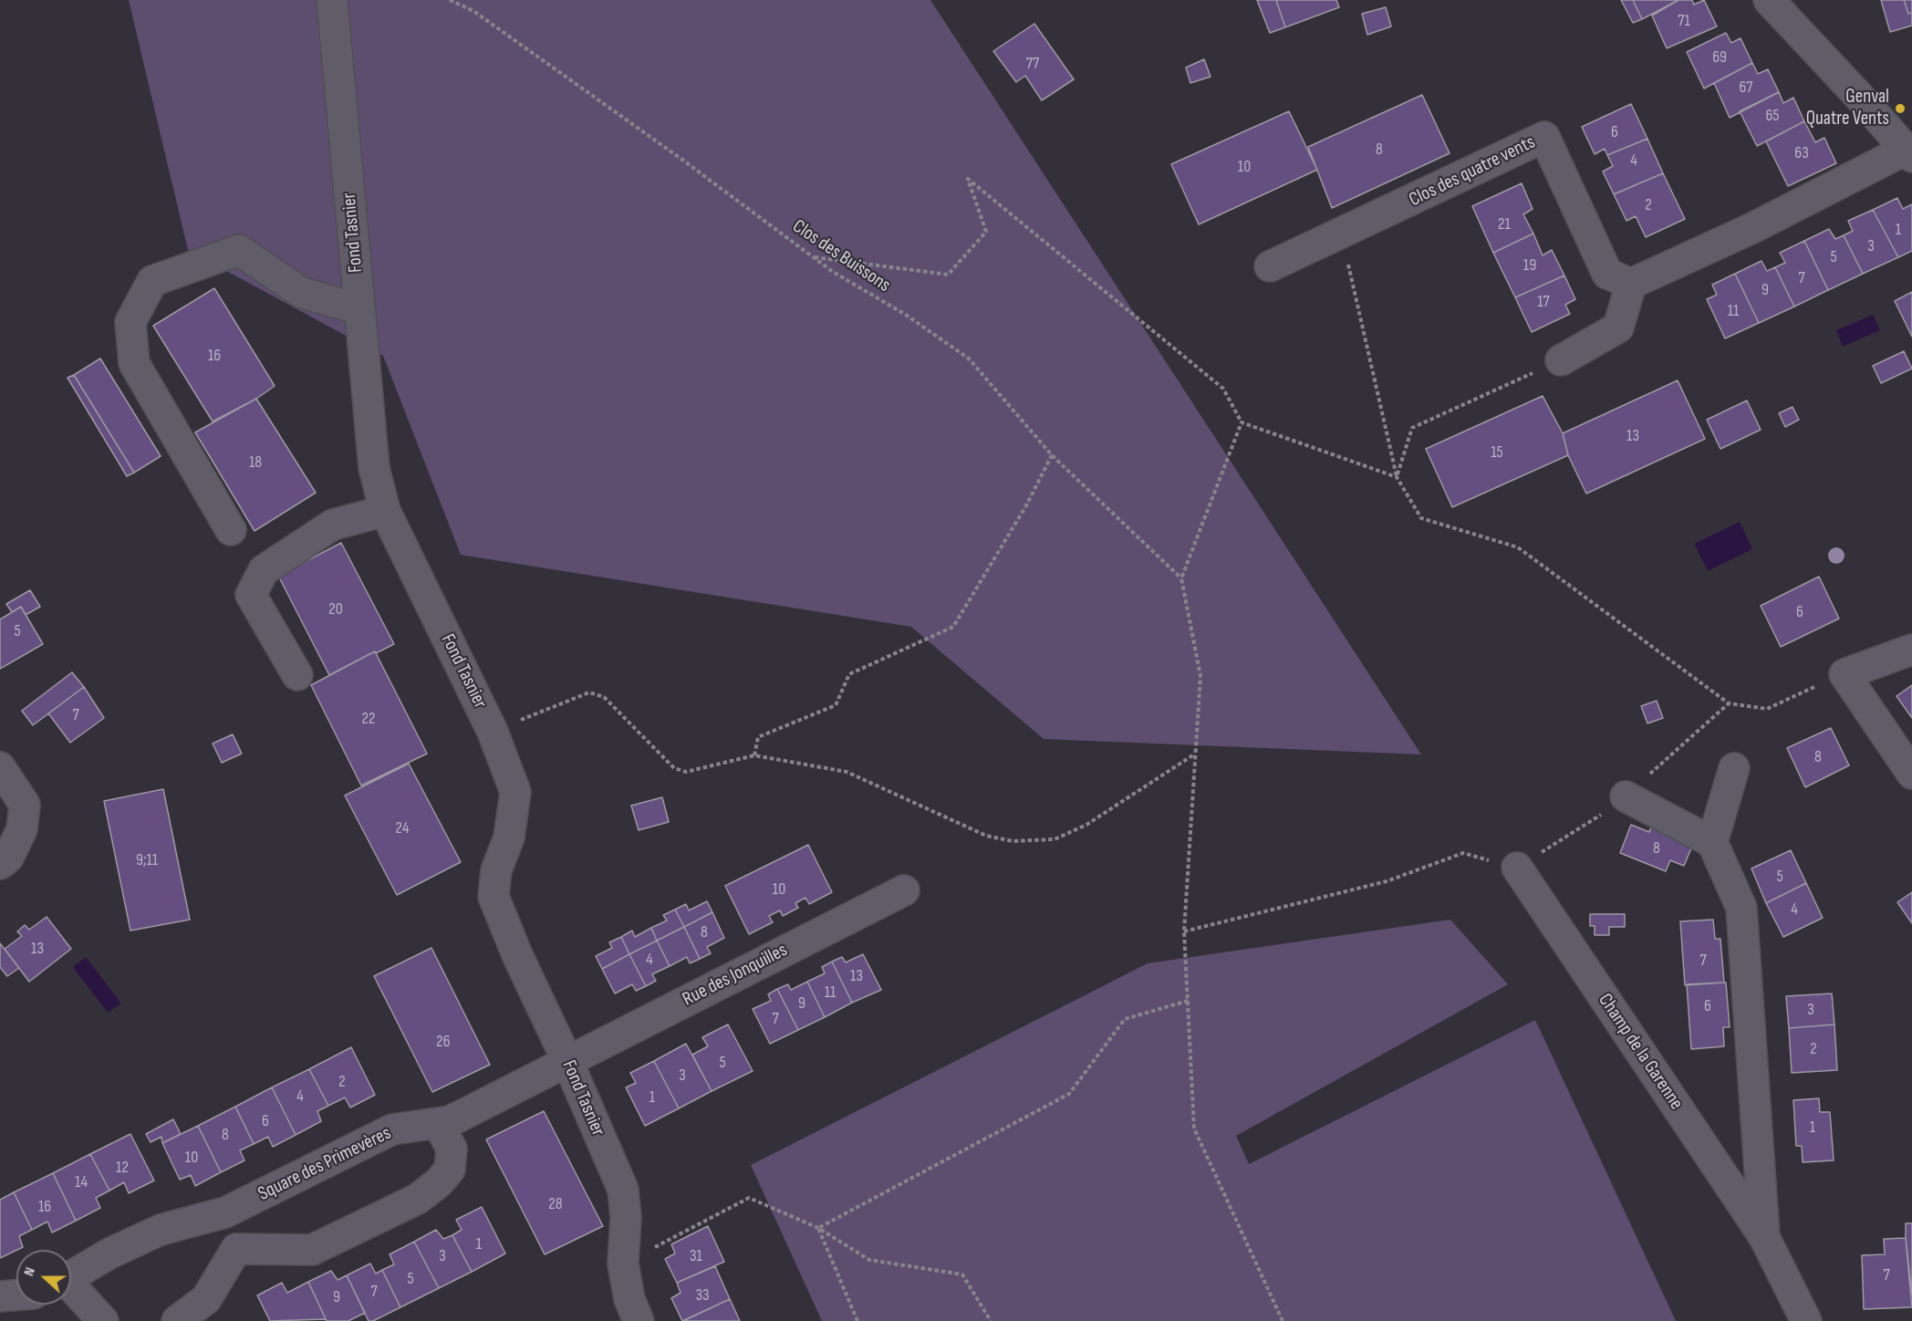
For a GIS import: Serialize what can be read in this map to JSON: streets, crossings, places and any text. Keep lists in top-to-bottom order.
{
  "streets": {
    "street": [
      "Clos des quatre vents",
      "Fond Tasnier",
      "Rue des Jonquilles",
      "Champ de la Garenne",
      "Square des Primevères"
    ],
    "path": ["Clos des Buissons"]
  },
  "crossings": [
    ["Fond Tasnier", "Rue des Jonquilles"],
    ["Fond Tasnier", "Square des Primevères"],
    ["Rue des Jonquilles", "Square des Primevères"]
  ],
  "places": ["Genval Quatre Vents"],
  "house_numbers": [
    "71",
    "69",
    "77",
    "67",
    "65",
    "6",
    "8",
    "63",
    "4",
    "10",
    "2",
    "21",
    "1",
    "3",
    "5",
    "19",
    "7",
    "9",
    "17",
    "11",
    "16",
    "13",
    "15",
    "18",
    "20",
    "6",
    "5",
    "7",
    "22",
    "8",
    "24",
    "8",
    "9;11",
    "5",
    "10",
    "4",
    "8",
    "13",
    "4",
    "7",
    "13",
    "11",
    "9",
    "6",
    "3",
    "7",
    "26",
    "2",
    "5",
    "3",
    "2",
    "4",
    "1",
    "6",
    "1",
    "8",
    "10",
    "12",
    "14",
    "28",
    "16",
    "1",
    "3",
    "31",
    "7",
    "5",
    "7",
    "33",
    "9"
  ],
  "north": "left"
}
